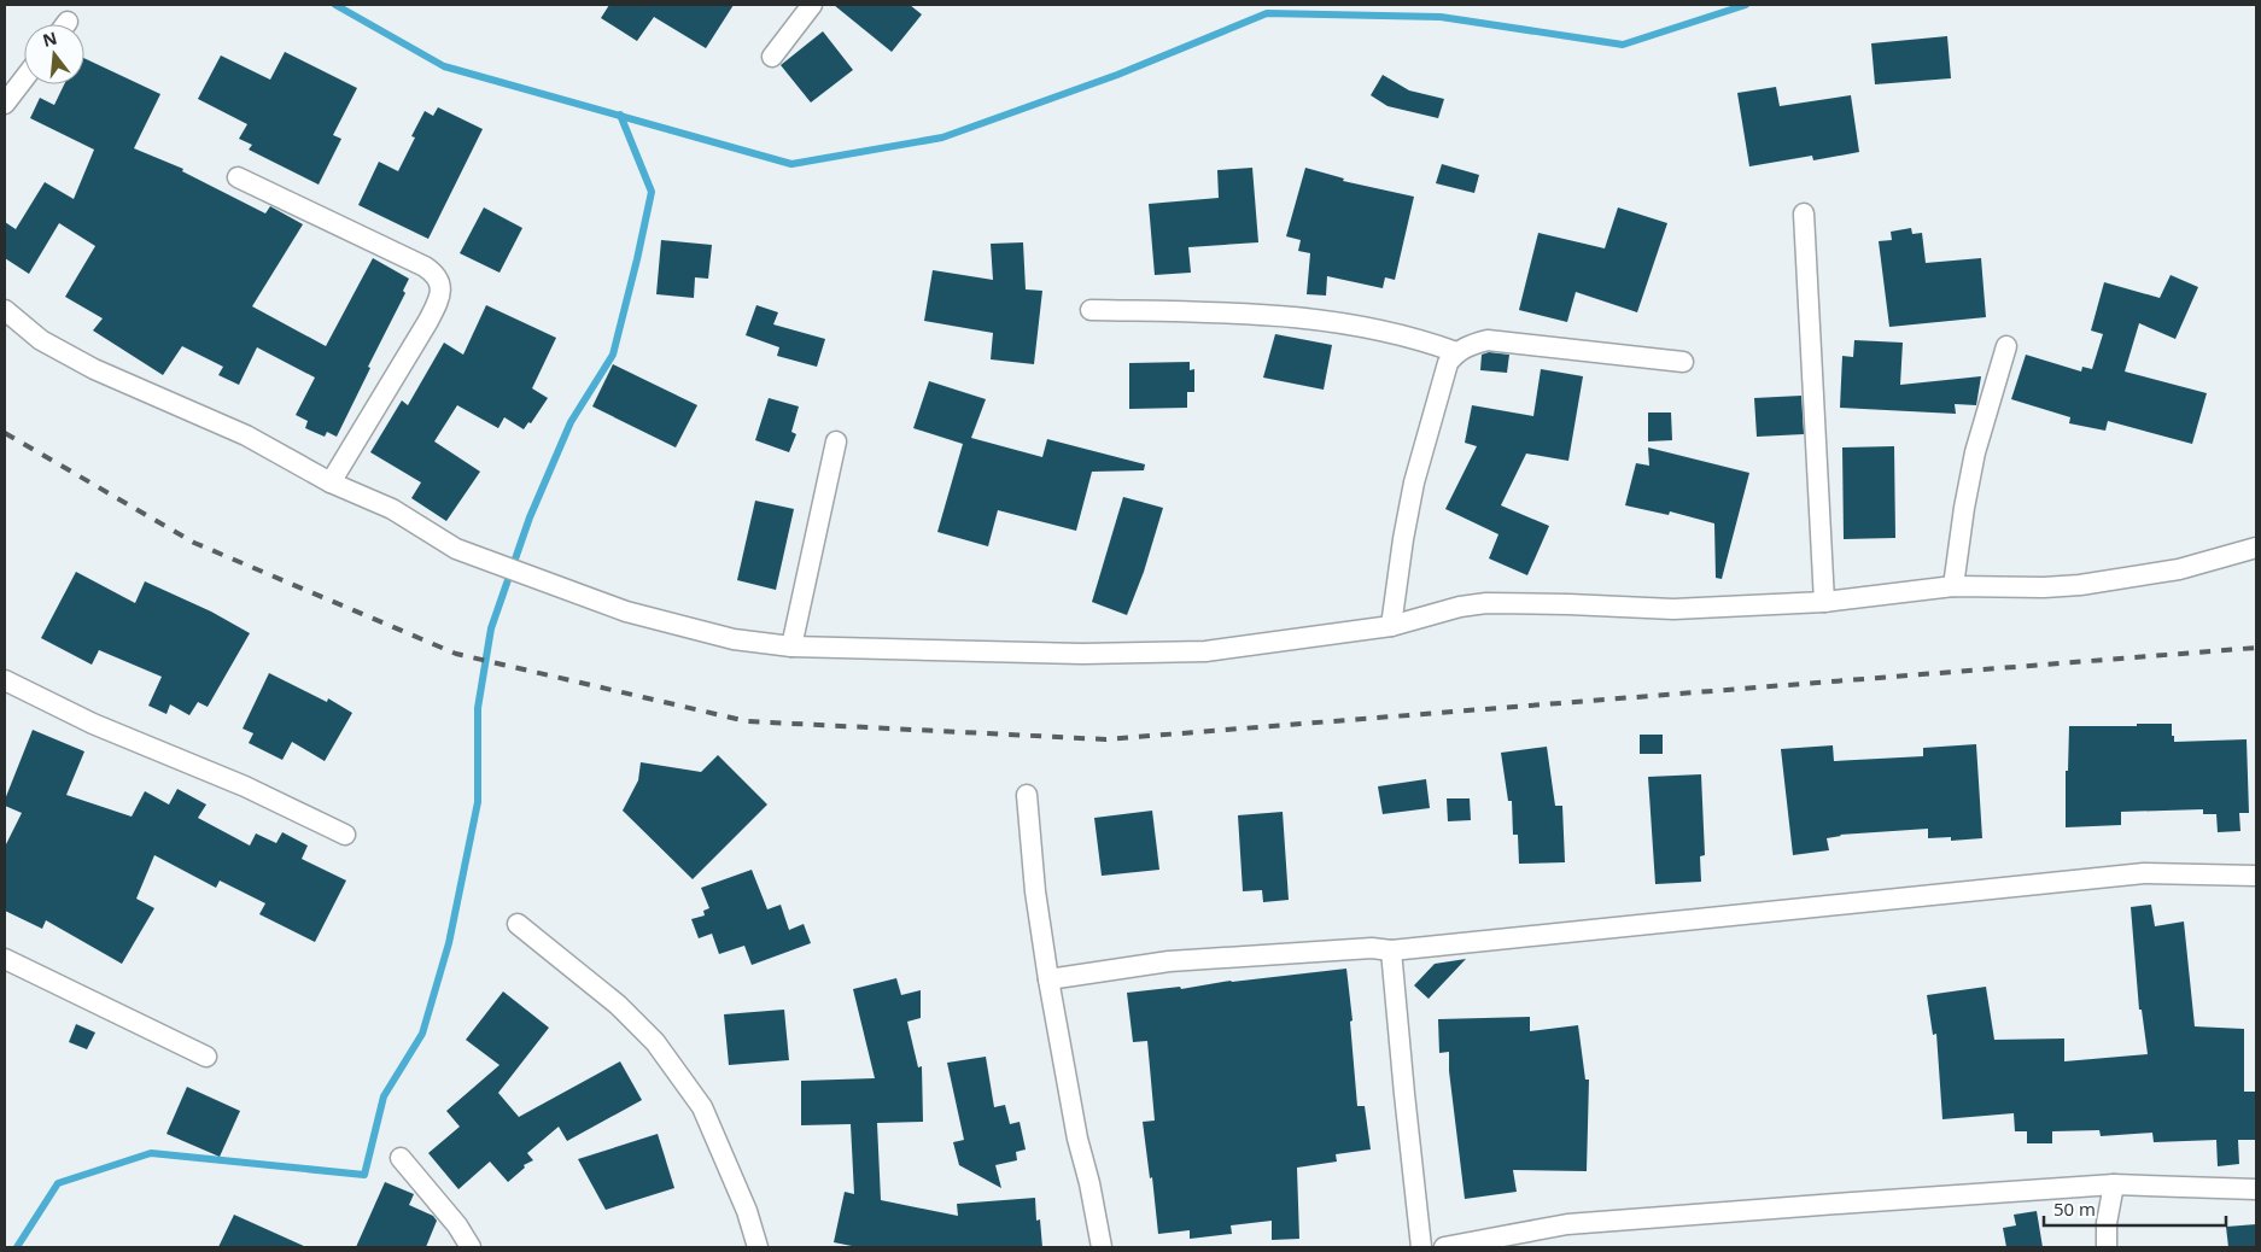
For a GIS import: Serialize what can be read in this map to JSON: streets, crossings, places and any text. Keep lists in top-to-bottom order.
{
  "scale_bar": "50 m",
  "north": "top"
}
